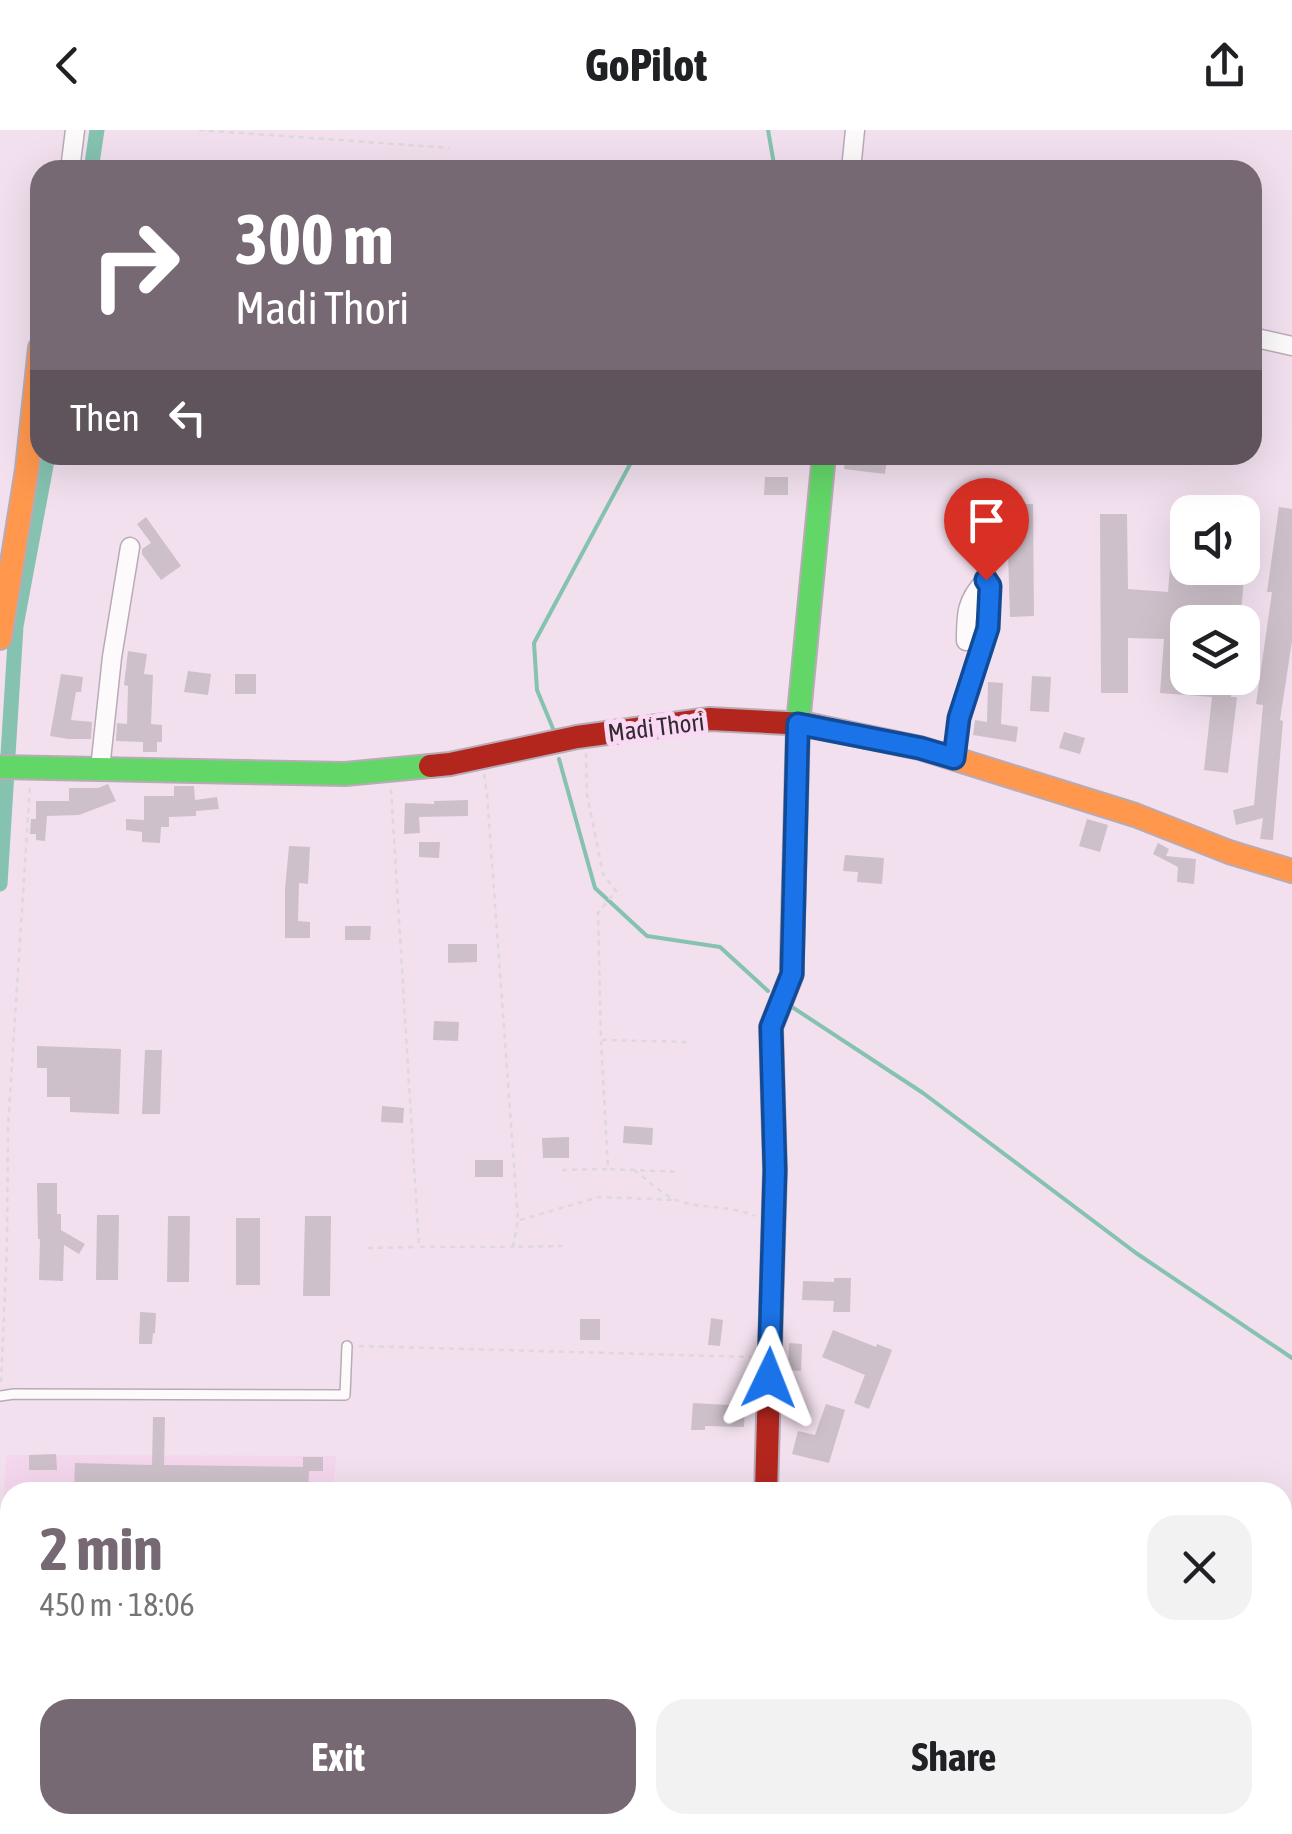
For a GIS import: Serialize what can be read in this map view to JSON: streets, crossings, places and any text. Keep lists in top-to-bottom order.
{
  "streets": {
    "street": ["Madi Thori"]
  },
  "page": {
    "header": "GoPilot",
    "turn": ["300 m", "Madi Thori"],
    "then": "Then",
    "heading": ["2 min", "450 m · 18:06"],
    "buttons": ["Exit", "Share"]
  }
}
